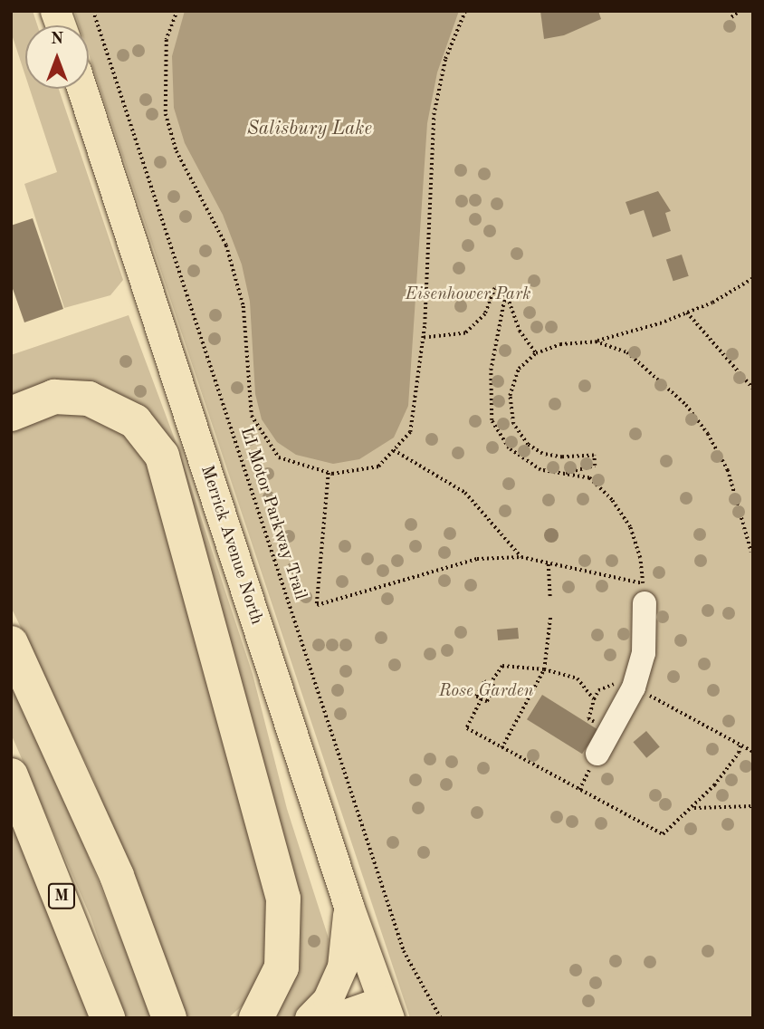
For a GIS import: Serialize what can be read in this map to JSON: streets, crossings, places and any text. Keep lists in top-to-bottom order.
{
  "streets": {
    "highway": ["M"],
    "main road": ["Merrick Avenue North"],
    "path": ["LI Motor Parkway Trail"]
  },
  "water": ["Salisbury Lake"],
  "parks": ["Eisenhower Park", "Rose Garden"],
  "north": "top"
}
